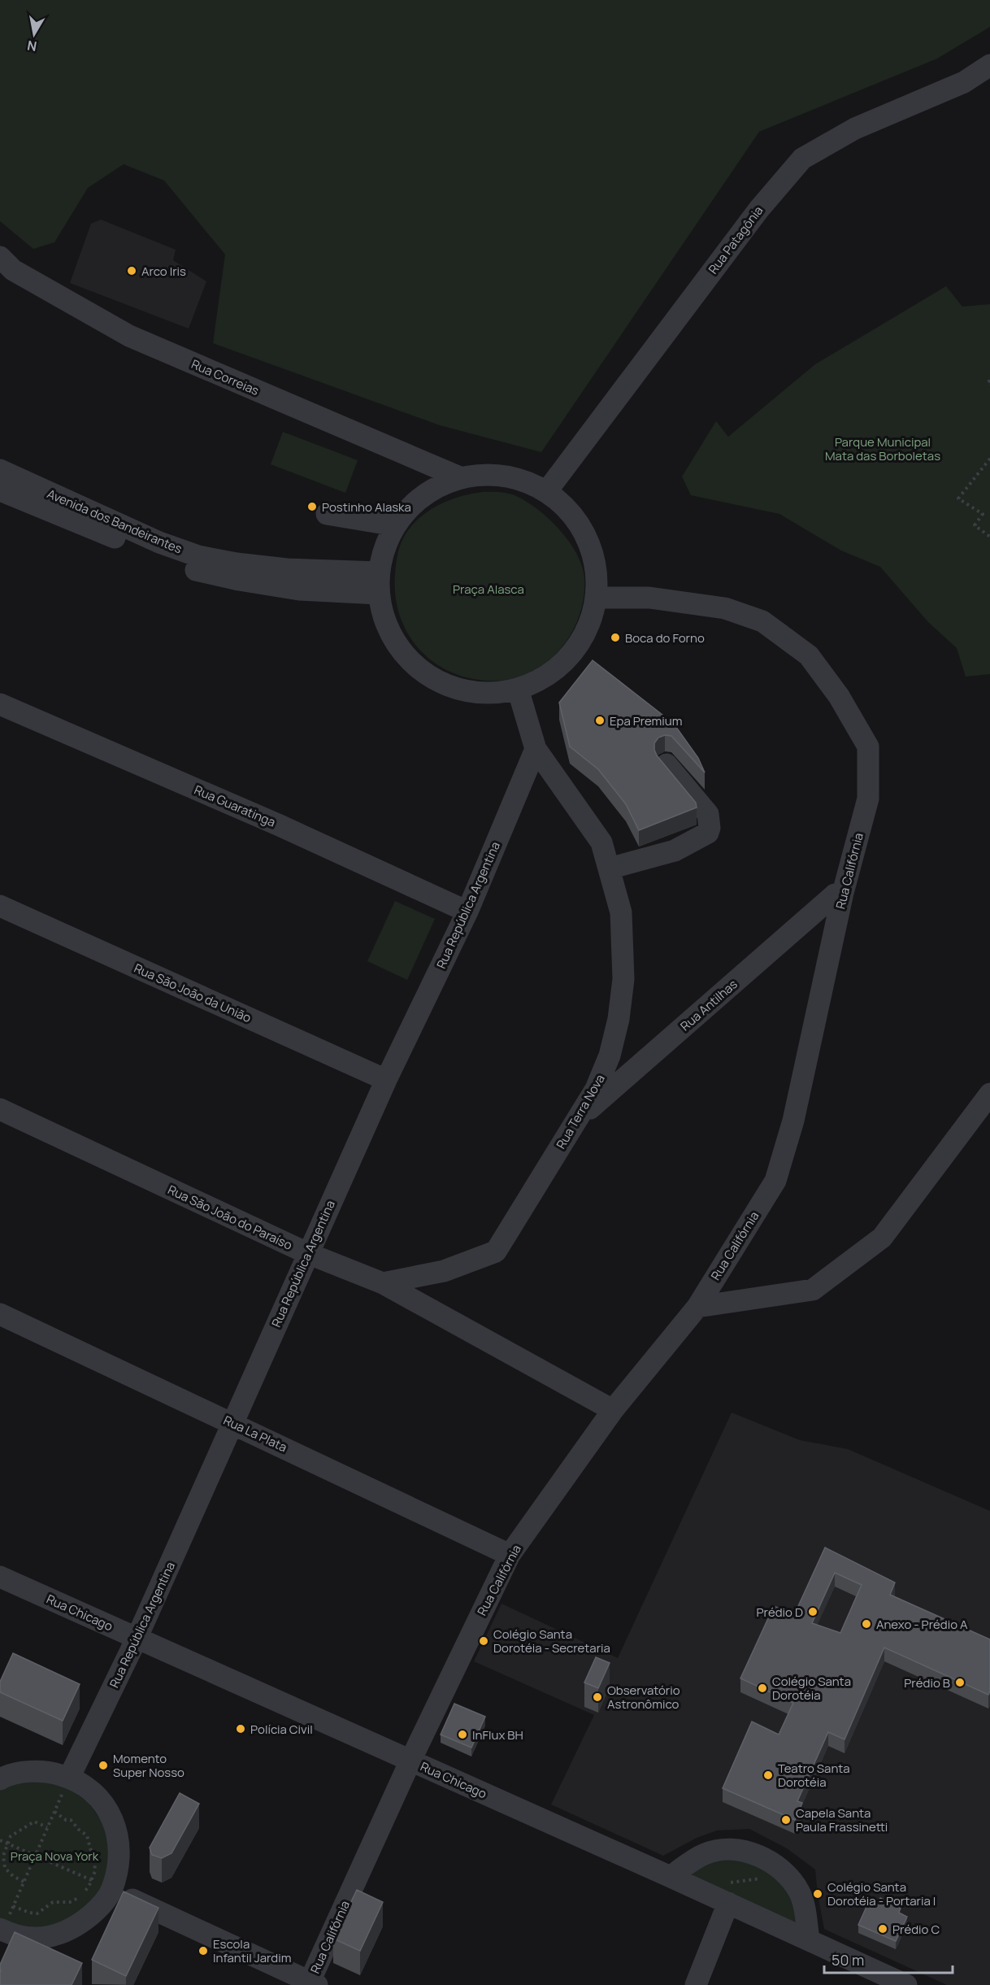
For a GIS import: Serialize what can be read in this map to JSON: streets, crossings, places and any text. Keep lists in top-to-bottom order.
{
  "streets": {
    "street": [
      "Rua Patagônia",
      "Rua Correias",
      "Avenida dos Bandeirantes",
      "Rua Guaratinga",
      "Rua Califórnia",
      "Rua República Argentina",
      "Rua São João da União",
      "Rua Antilhas",
      "Rua Terra Nova",
      "Rua São João do Paraíso",
      "Rua La Plata",
      "Rua Chicago"
    ]
  },
  "crossings": [
    ["Rua Guaratinga", "Rua República Argentina"],
    ["Rua Califórnia", "Rua Antilhas"],
    ["Rua Califórnia", "Rua São João do Paraíso"],
    ["Rua Califórnia", "Rua La Plata"],
    ["Rua Califórnia", "Rua Chicago"],
    ["Rua República Argentina", "Rua São João da União"],
    ["Rua República Argentina", "Rua Terra Nova"],
    ["Rua República Argentina", "Rua São João do Paraíso"],
    ["Rua República Argentina", "Rua La Plata"],
    ["Rua República Argentina", "Rua Chicago"],
    ["Rua Antilhas", "Rua Terra Nova"],
    ["Rua Terra Nova", "Rua São João do Paraíso"]
  ],
  "parks": ["Parque Municipal Mata das Borboletas", "Praça Alasca", "Praça Nova York"],
  "places": [
    "Arco Iris",
    "Postinho Alaska",
    "Boca do Forno",
    "Epa Premium",
    "Prédio D",
    "Anexo - Prédio A",
    "Colégio Santa Dorotéia - Secretaria",
    "Prédio B",
    "Colégio Santa Dorotéia",
    "Observatório Astronômico",
    "Polícia Civil",
    "InFlux BH",
    "Momento Super Nosso",
    "Teatro Santa Dorotéia",
    "Capela Santa Paula Frassinetti",
    "Colégio Santa Dorotéia - Portaria I",
    "Prédio C",
    "Escola Infantil Jardim"
  ],
  "scale_bar": "50 m",
  "north": "bottom"
}
